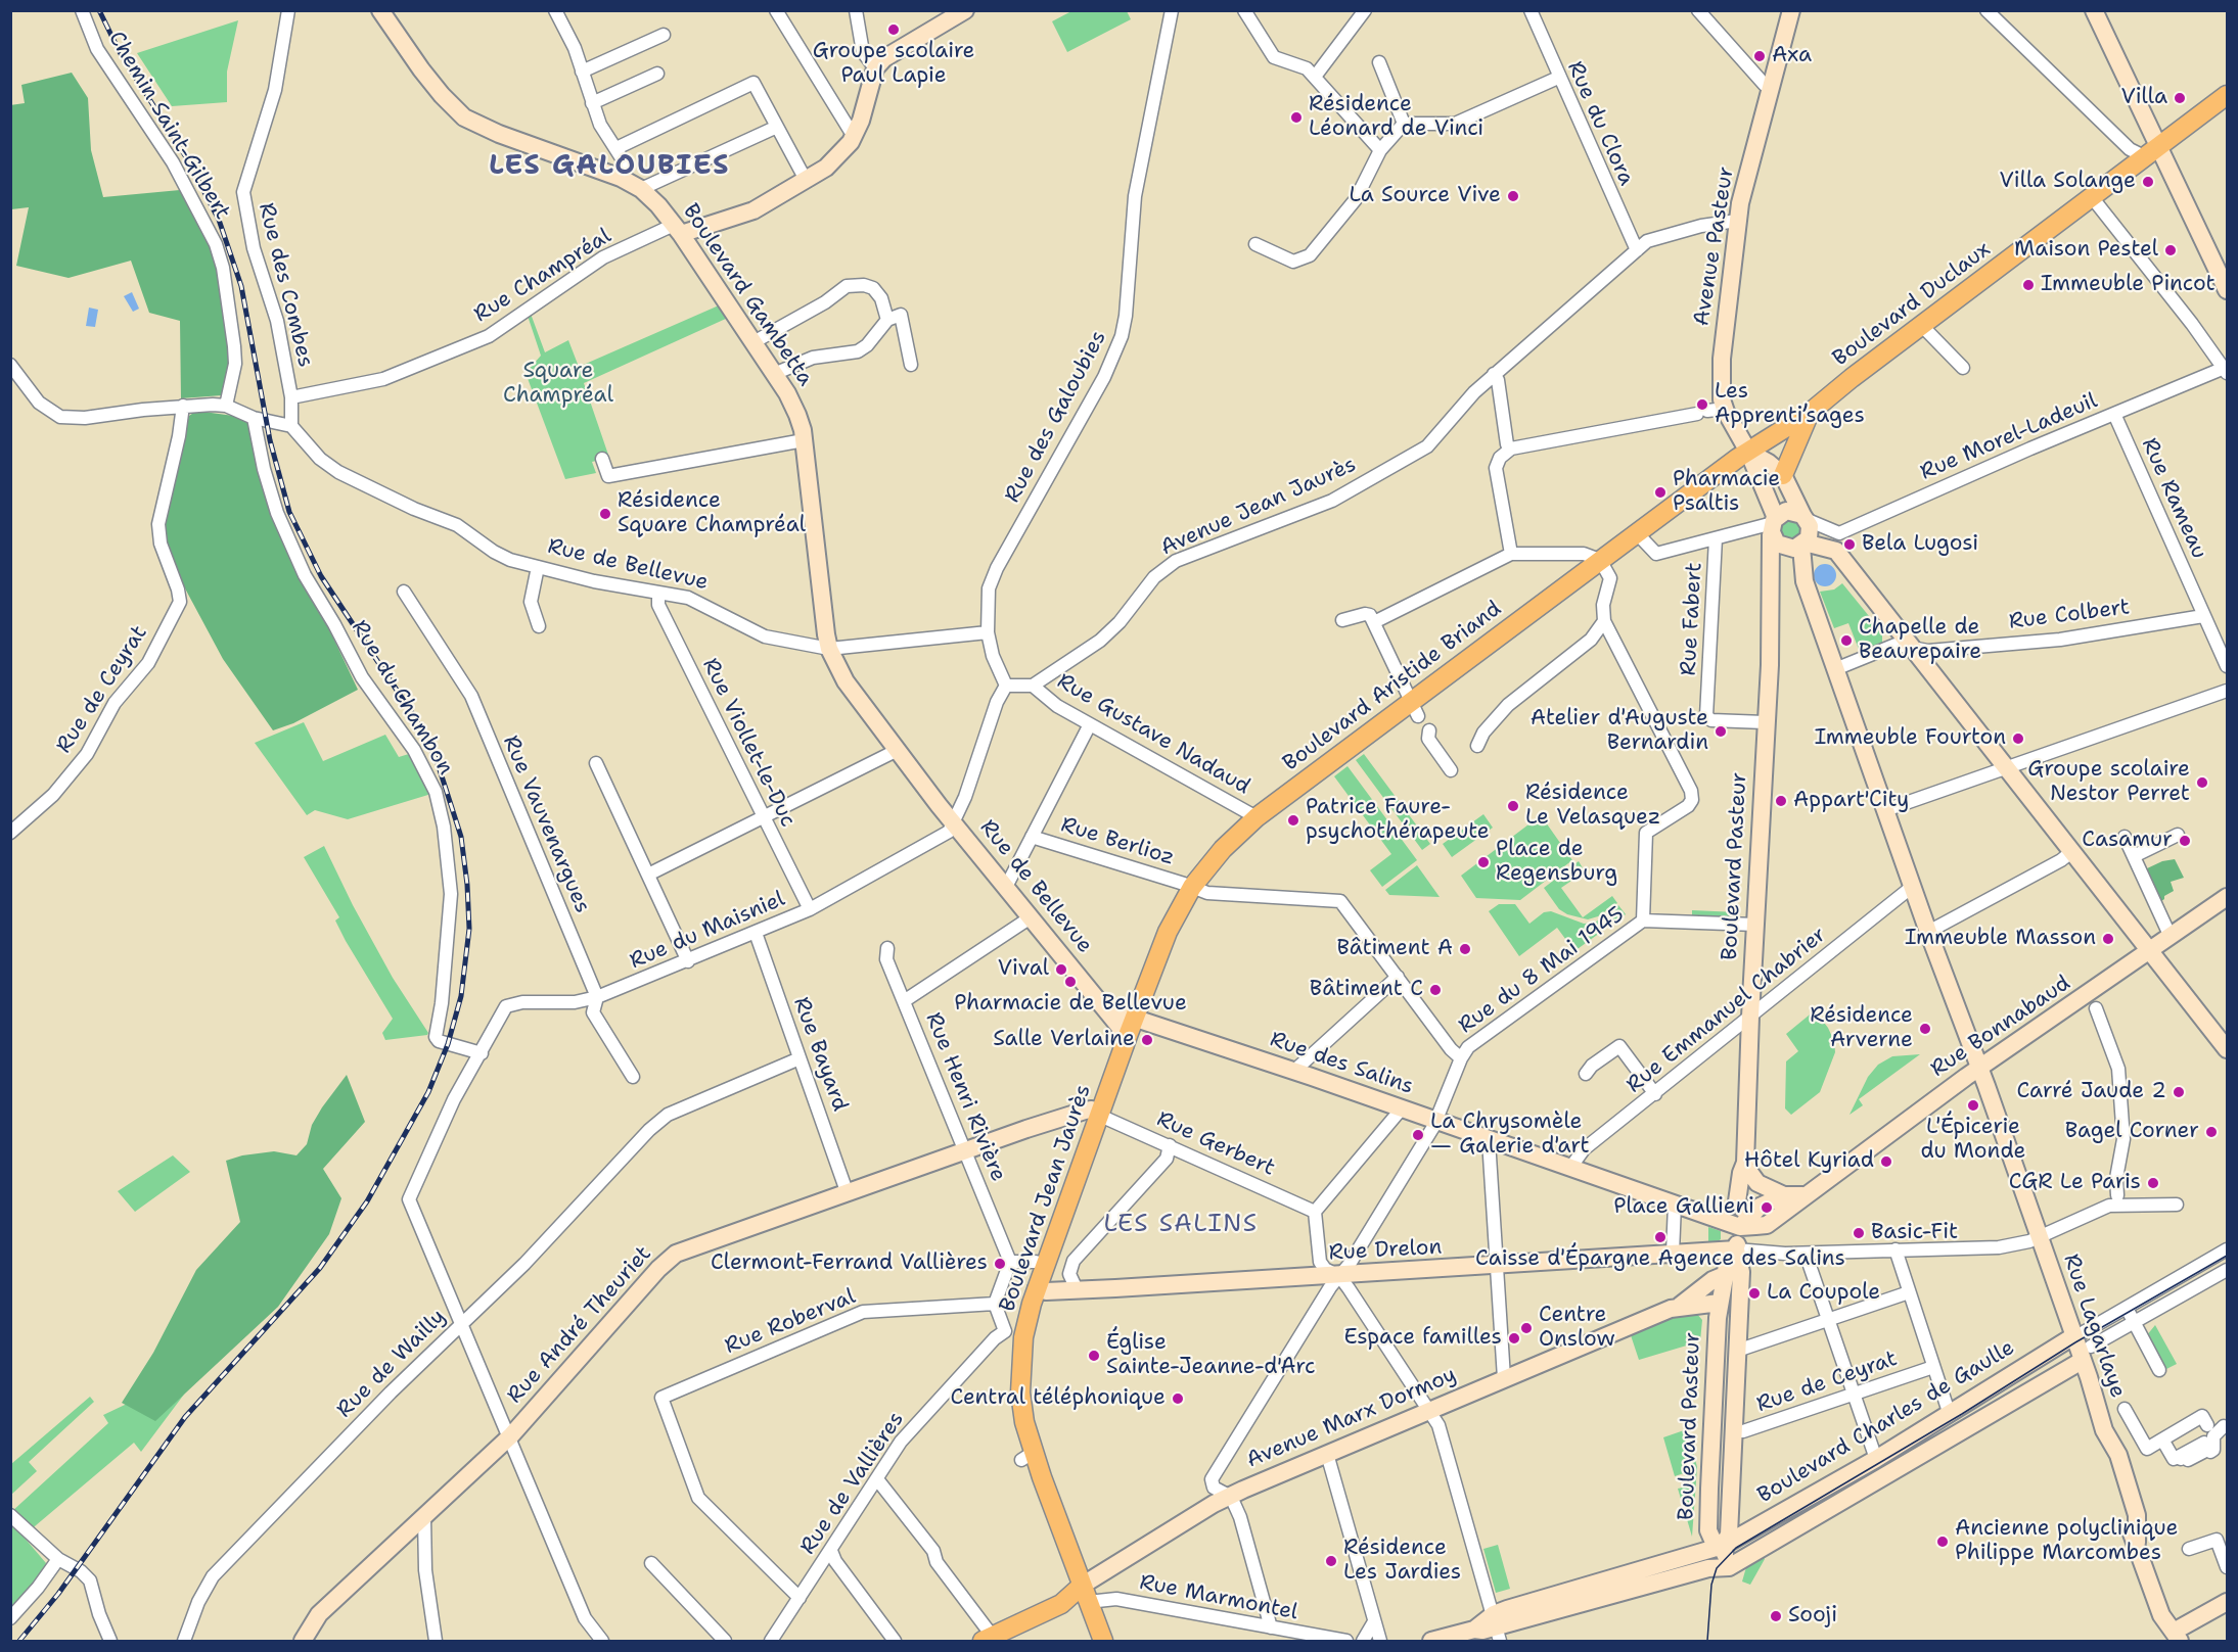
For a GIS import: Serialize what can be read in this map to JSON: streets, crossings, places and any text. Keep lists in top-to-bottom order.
{
  "streets": {
    "main road": [
      "Avenue Pasteur",
      "Boulevard Gambetta",
      "Boulevard Duclaux",
      "Rue de Bellevue",
      "Boulevard Aristide Briand",
      "Boulevard Pasteur",
      "Rue Bonnabaud",
      "Rue des Salins",
      "Boulevard Jean Jaurès",
      "Rue Drelon",
      "Rue André Theuriet",
      "Rue Lagarlaye",
      "Avenue Marx Dormoy",
      "Boulevard Charles de Gaulle"
    ],
    "street": [
      "Rue du Clora",
      "Chemin Saint-Gilbert",
      "Rue Champréal",
      "Rue des Combes",
      "Rue des Galoubies",
      "Rue Morel-Ladeuil",
      "Rue Rameau",
      "Avenue Jean Jaurès",
      "Rue Colbert",
      "Rue Fabert",
      "Rue de Ceyrat",
      "Rue du Chambon",
      "Rue Gustave Nadaud",
      "Rue Viollet-le-Duc",
      "Rue Vauvenargues",
      "Rue Berlioz",
      "Rue du Maisniel",
      "Rue du 8 Mai 1945",
      "Rue Emmanuel Chabrier",
      "Rue Bayard",
      "Rue Henri Rivière",
      "Rue Gerbert",
      "Rue Roberval",
      "Rue de Wailly",
      "Rue de Vallières",
      "Rue Marmontel"
    ]
  },
  "crossings": [
    ["Rue du Clora", "Avenue Jean Jaurès"],
    ["Avenue Pasteur", "Boulevard Duclaux"],
    ["Avenue Pasteur", "Avenue Jean Jaurès"],
    ["Avenue Pasteur", "Boulevard Aristide Briand"],
    ["Avenue Pasteur", "Boulevard Pasteur"],
    ["Rue Champréal", "Rue des Combes"],
    ["Rue Champréal", "Boulevard Gambetta"],
    ["Rue des Combes", "Rue de Bellevue"],
    ["Boulevard Gambetta", "Rue de Bellevue"],
    ["Boulevard Duclaux", "Boulevard Aristide Briand"],
    ["Boulevard Duclaux", "Boulevard Pasteur"],
    ["Rue Morel-Ladeuil", "Rue Rameau"],
    ["Rue Rameau", "Rue Colbert"],
    ["Avenue Jean Jaurès", "Rue Gustave Nadaud"],
    ["Rue de Bellevue", "Rue Viollet-le-Duc"],
    ["Rue de Bellevue", "Rue du Maisniel"],
    ["Rue de Bellevue", "Boulevard Jean Jaurès"],
    ["Rue Colbert", "Rue Lagarlaye"],
    ["Rue Fabert", "Boulevard Pasteur"],
    ["Boulevard Aristide Briand", "Rue Gustave Nadaud"],
    ["Boulevard Aristide Briand", "Rue Berlioz"],
    ["Boulevard Aristide Briand", "Boulevard Pasteur"],
    ["Boulevard Aristide Briand", "Rue des Salins"],
    ["Boulevard Aristide Briand", "Boulevard Jean Jaurès"],
    ["Rue de Ceyrat", "Boulevard Pasteur"],
    ["Rue du Chambon", "Rue du Maisniel"],
    ["Rue Viollet-le-Duc", "Rue du Maisniel"],
    ["Rue Vauvenargues", "Rue du Maisniel"],
    ["Boulevard Pasteur", "Rue du 8 Mai 1945"],
    ["Boulevard Pasteur", "Rue Emmanuel Chabrier"],
    ["Boulevard Pasteur", "Rue Bonnabaud"],
    ["Boulevard Pasteur", "Rue des Salins"],
    ["Boulevard Pasteur", "Rue Drelon"],
    ["Boulevard Pasteur", "Rue Lagarlaye"],
    ["Boulevard Pasteur", "Avenue Marx Dormoy"],
    ["Boulevard Pasteur", "Boulevard Charles de Gaulle"],
    ["Rue du Maisniel", "Rue Bayard"],
    ["Rue du 8 Mai 1945", "Rue des Salins"],
    ["Rue du 8 Mai 1945", "Rue Drelon"],
    ["Rue du 8 Mai 1945", "Avenue Marx Dormoy"],
    ["Rue Emmanuel Chabrier", "Rue des Salins"],
    ["Rue Emmanuel Chabrier", "Rue Lagarlaye"],
    ["Rue Bonnabaud", "Rue des Salins"],
    ["Rue Bonnabaud", "Rue Lagarlaye"],
    ["Rue Bayard", "Rue André Theuriet"],
    ["Rue Bayard", "Rue de Wailly"],
    ["Rue des Salins", "Boulevard Jean Jaurès"],
    ["Rue Henri Rivière", "Rue André Theuriet"],
    ["Rue Gerbert", "Boulevard Jean Jaurès"],
    ["Rue Gerbert", "Rue André Theuriet"],
    ["Boulevard Jean Jaurès", "Rue Drelon"],
    ["Boulevard Jean Jaurès", "Rue André Theuriet"],
    ["Boulevard Jean Jaurès", "Avenue Marx Dormoy"],
    ["Boulevard Jean Jaurès", "Rue Marmontel"],
    ["Rue Roberval", "Rue de Vallières"],
    ["Rue Lagarlaye", "Boulevard Charles de Gaulle"],
    ["Avenue Marx Dormoy", "Rue Marmontel"]
  ],
  "districts": ["LES GALOUBIES", "LES SALINS"],
  "parks": ["Square Champréal"],
  "places": [
    "Groupe scolaire Paul Lapie",
    "Axa",
    "Villa",
    "Résidence Léonard de Vinci",
    "Villa Solange",
    "La Source Vive",
    "Maison Pestel",
    "Immeuble Pincot",
    "Les Apprenti’sages",
    "Pharmacie Psaltis",
    "Résidence Square Champréal",
    "Bela Lugosi",
    "Chapelle de Beaurepaire",
    "Atelier d'Auguste Bernardin",
    "Immeuble Fourton",
    "Groupe scolaire Nestor Perret",
    "Appart'City",
    "Résidence Le Velasquez",
    "Patrice Faure- psychothérapeute",
    "Casamur",
    "Place de Regensburg",
    "Immeuble Masson",
    "Bâtiment A",
    "Vival",
    "Pharmacie de Bellevue",
    "Bâtiment C",
    "Résidence Arverne",
    "Salle Verlaine",
    "Carré Jaude 2",
    "L'Épicerie du Monde",
    "Bagel Corner",
    "La Chrysomèle — Galerie d'art",
    "Hôtel Kyriad",
    "CGR Le Paris",
    "Place Gallieni",
    "Basic-Fit",
    "Caisse d'Épargne Agence des Salins",
    "Clermont-Ferrand Vallières",
    "La Coupole",
    "Centre Onslow",
    "Espace familles",
    "Église Sainte-Jeanne-d'Arc",
    "Central téléphonique",
    "Ancienne polyclinique Philippe Marcombes",
    "Résidence Les Jardies",
    "Sooji"
  ]
}
